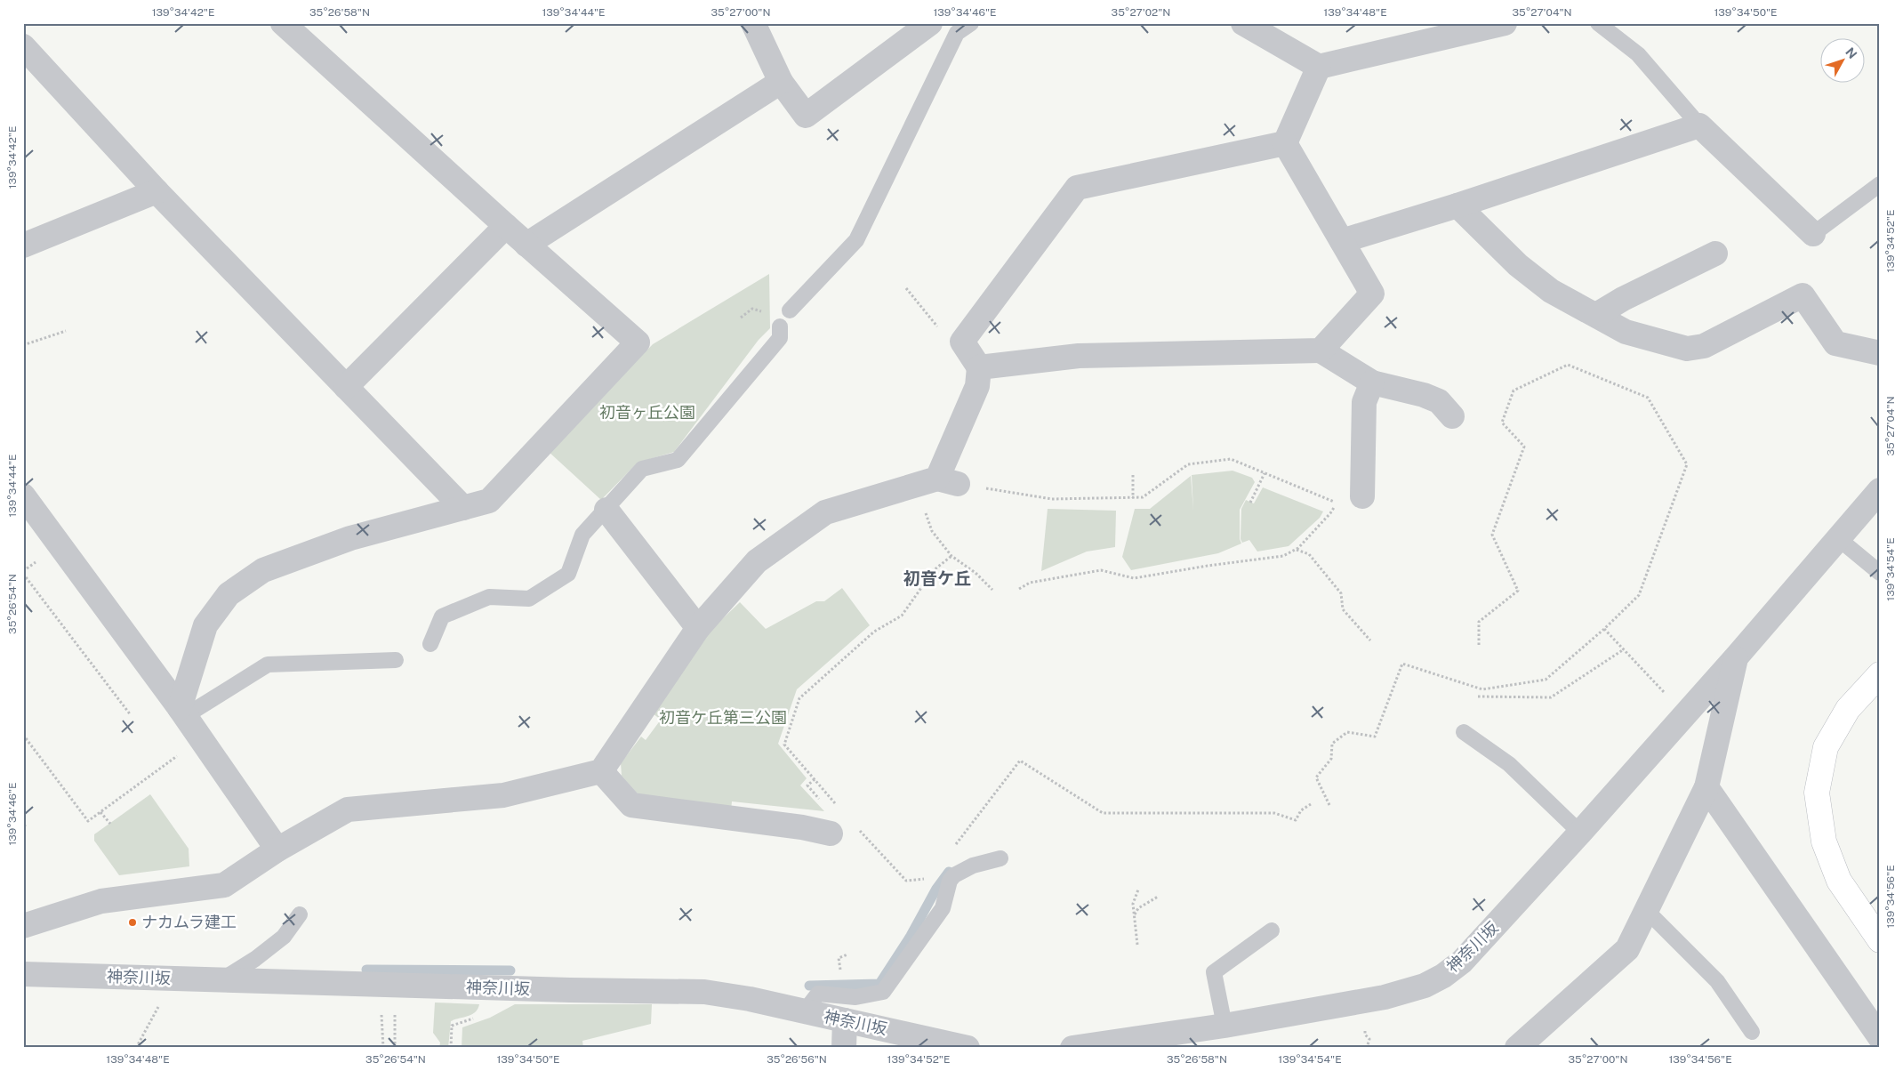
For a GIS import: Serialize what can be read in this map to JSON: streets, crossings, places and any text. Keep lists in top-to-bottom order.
{
  "streets": {
    "street": ["神奈川坂"]
  },
  "districts": ["初音ケ丘"],
  "parks": ["初音ヶ丘公園", "初音ケ丘第三公園"],
  "places": ["ナカムラ建工"],
  "north": "top right",
  "coordinates": [
    "139°34'42\"E",
    "35°26'58\"N",
    "139°34'44\"E",
    "35°27'00\"N",
    "139°34'46\"E",
    "35°27'02\"N",
    "139°34'48\"E",
    "35°27'04\"N",
    "139°34'50\"E",
    "139°34'52\"E",
    "139°34'54\"E",
    "35°26'54\"N",
    "139°34'56\"E",
    "35°26'56\"N"
  ]
}
